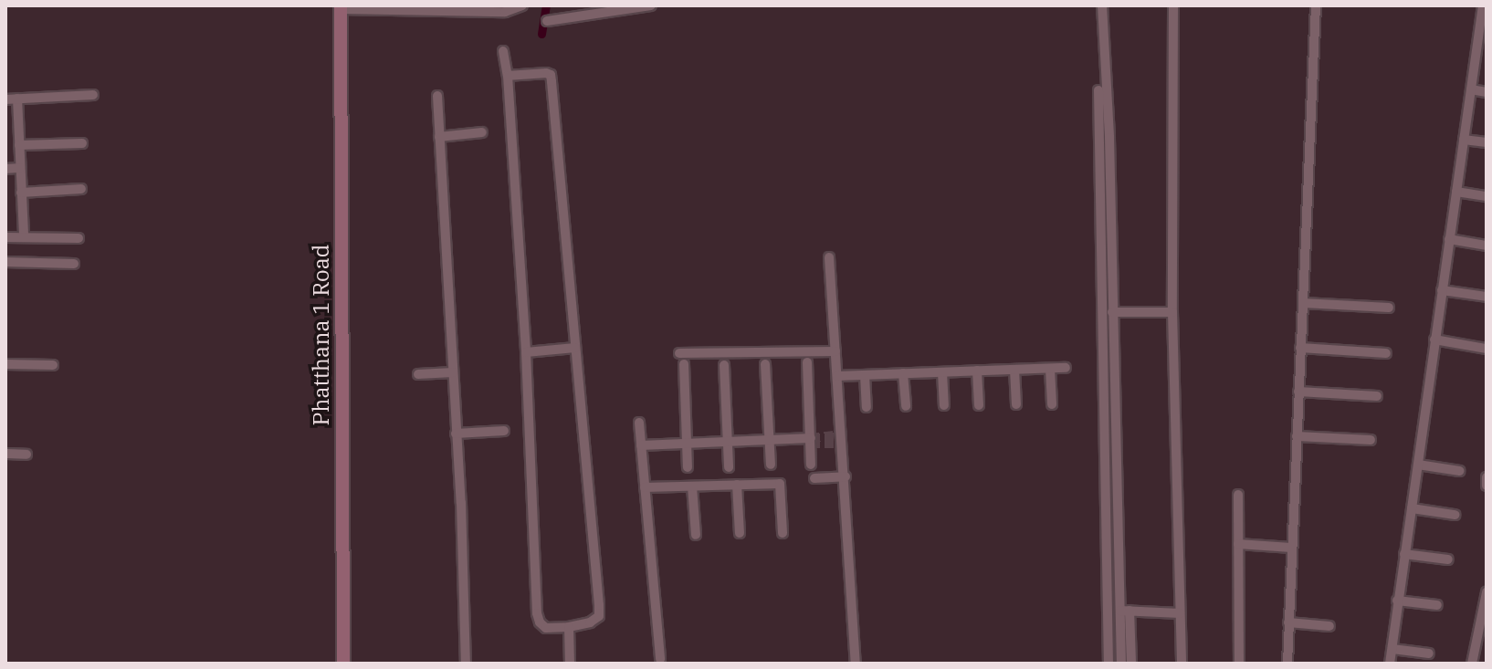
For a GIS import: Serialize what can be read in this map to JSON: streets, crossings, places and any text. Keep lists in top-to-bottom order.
{
  "streets": {
    "main road": ["Phatthana 1 Road"]
  }
}
